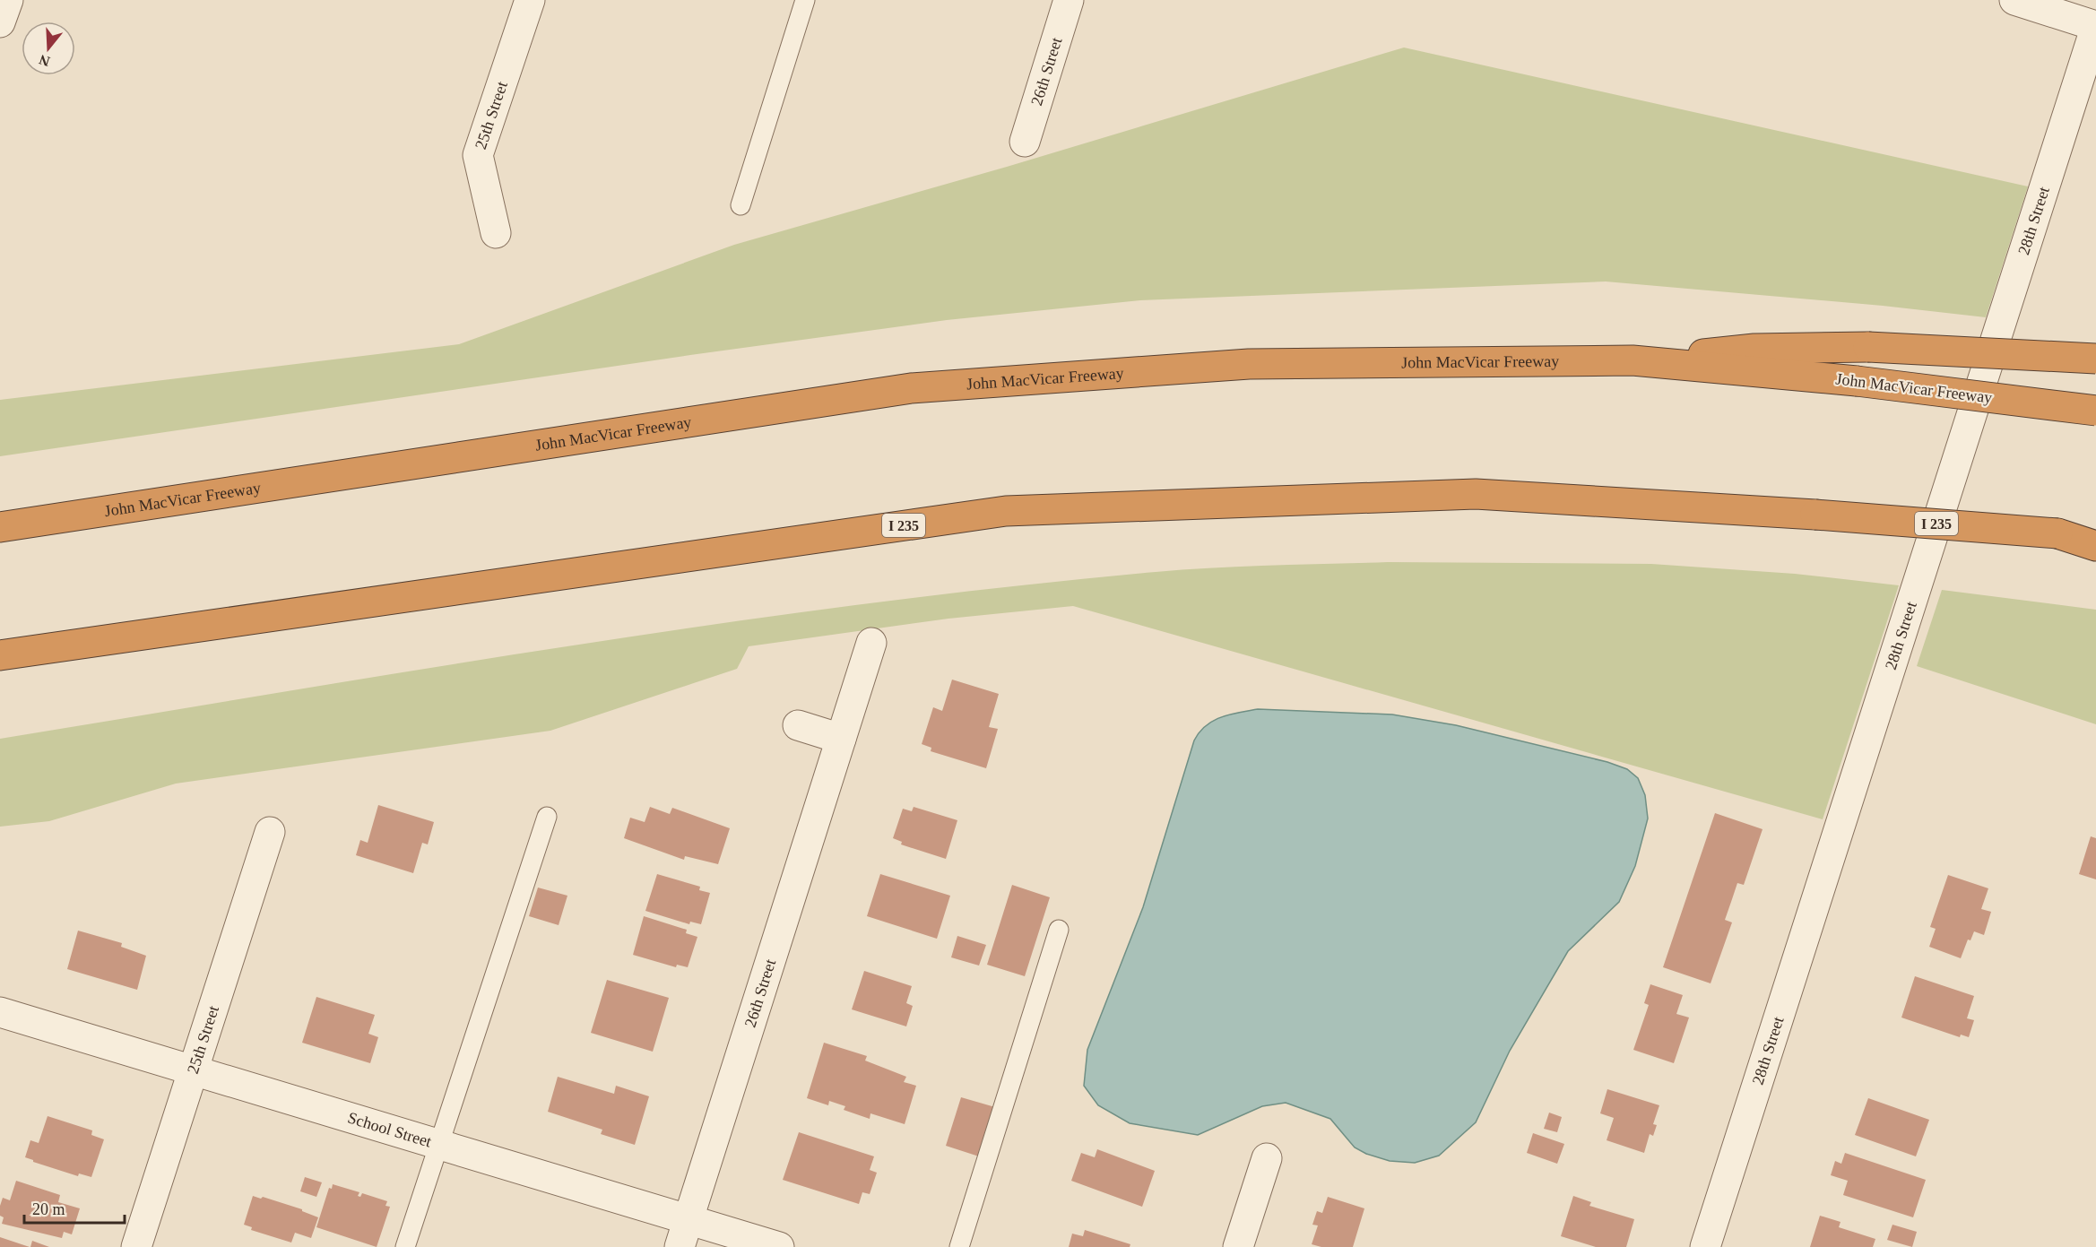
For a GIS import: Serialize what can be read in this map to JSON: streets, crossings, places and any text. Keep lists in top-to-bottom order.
{
  "streets": {
    "highway": ["John MacVicar Freeway", "I 235"],
    "street": [
      "26th Street",
      "25th Street",
      "28th Street",
      "School Street"
    ]
  },
  "crossings": [
    ["26th Street", "School Street"],
    ["25th Street", "School Street"]
  ],
  "scale_bar": "20 m",
  "north": "bottom"
}
